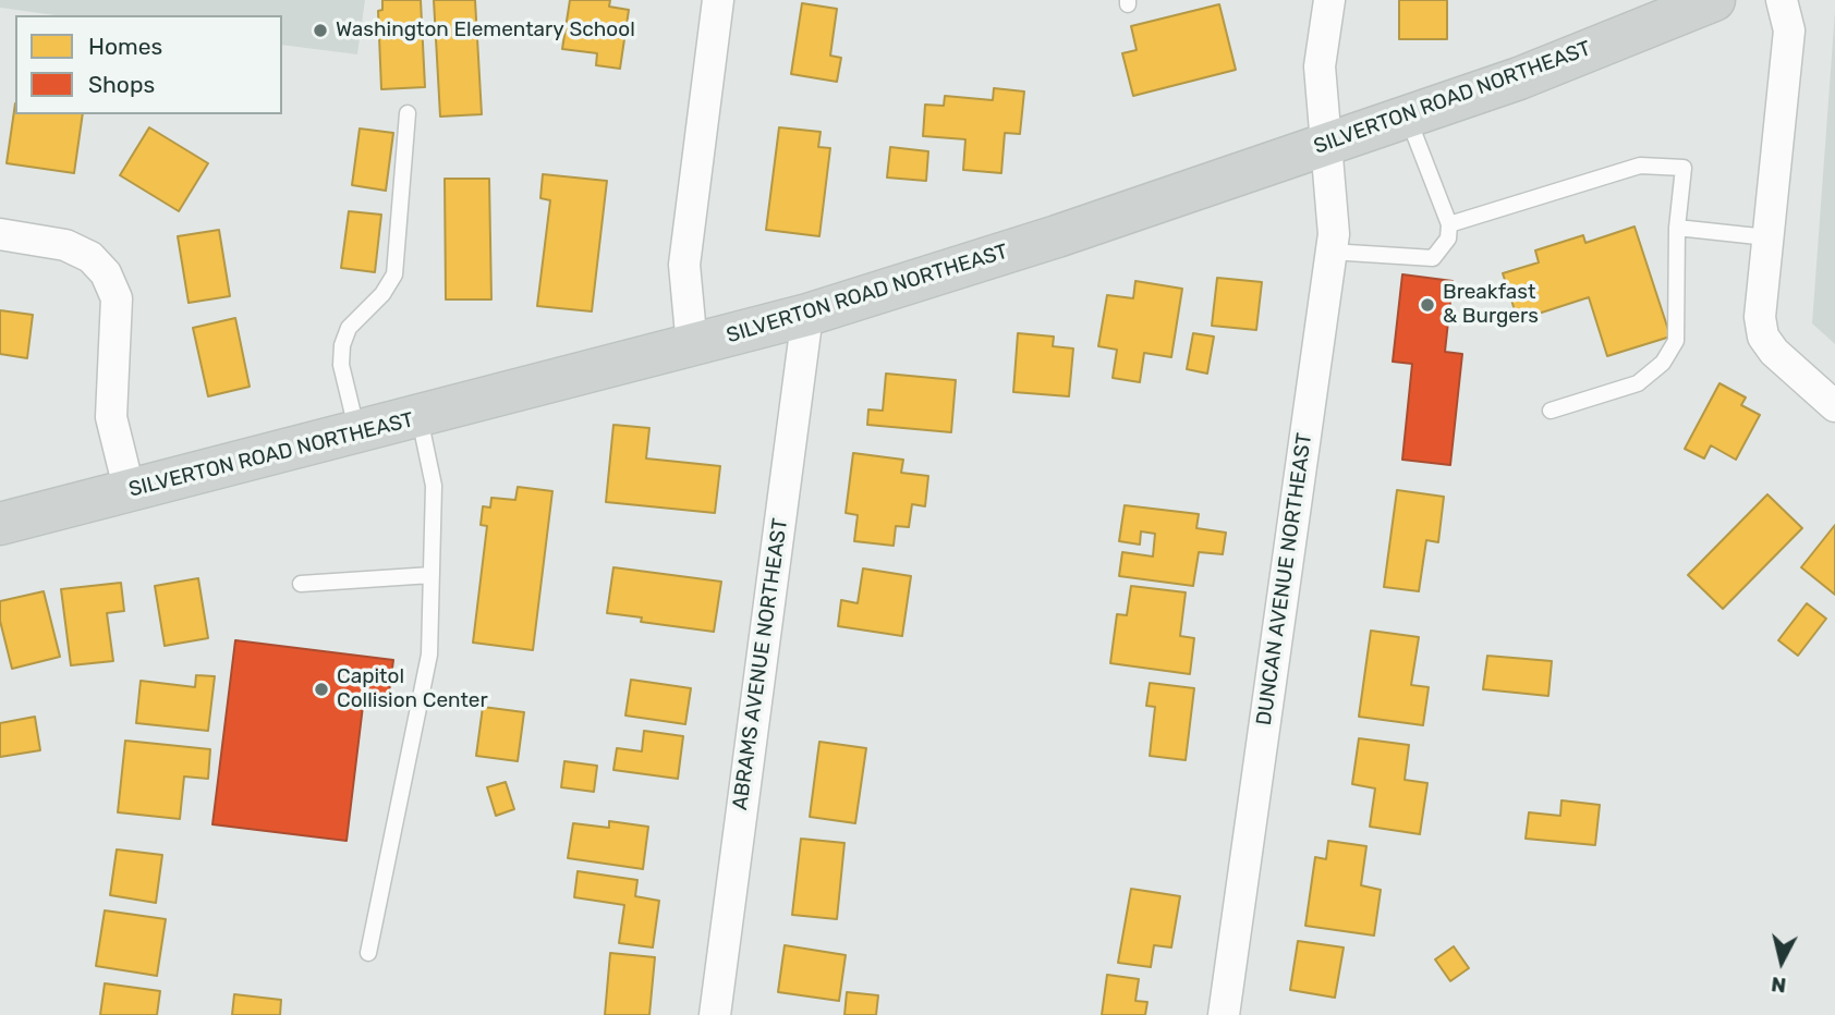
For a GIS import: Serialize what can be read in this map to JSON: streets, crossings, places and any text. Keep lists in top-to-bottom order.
{
  "streets": {
    "main road": ["SILVERTON ROAD NORTHEAST"],
    "street": ["DUNCAN AVENUE NORTHEAST", "ABRAMS AVENUE NORTHEAST"]
  },
  "crossings": [
    ["SILVERTON ROAD NORTHEAST", "DUNCAN AVENUE NORTHEAST"],
    ["SILVERTON ROAD NORTHEAST", "ABRAMS AVENUE NORTHEAST"]
  ],
  "places": ["Washington Elementary School", "Breakfast & Burgers", "Capitol Collision Center"],
  "legend": ["Homes", "Shops"],
  "north": "bottom"
}
